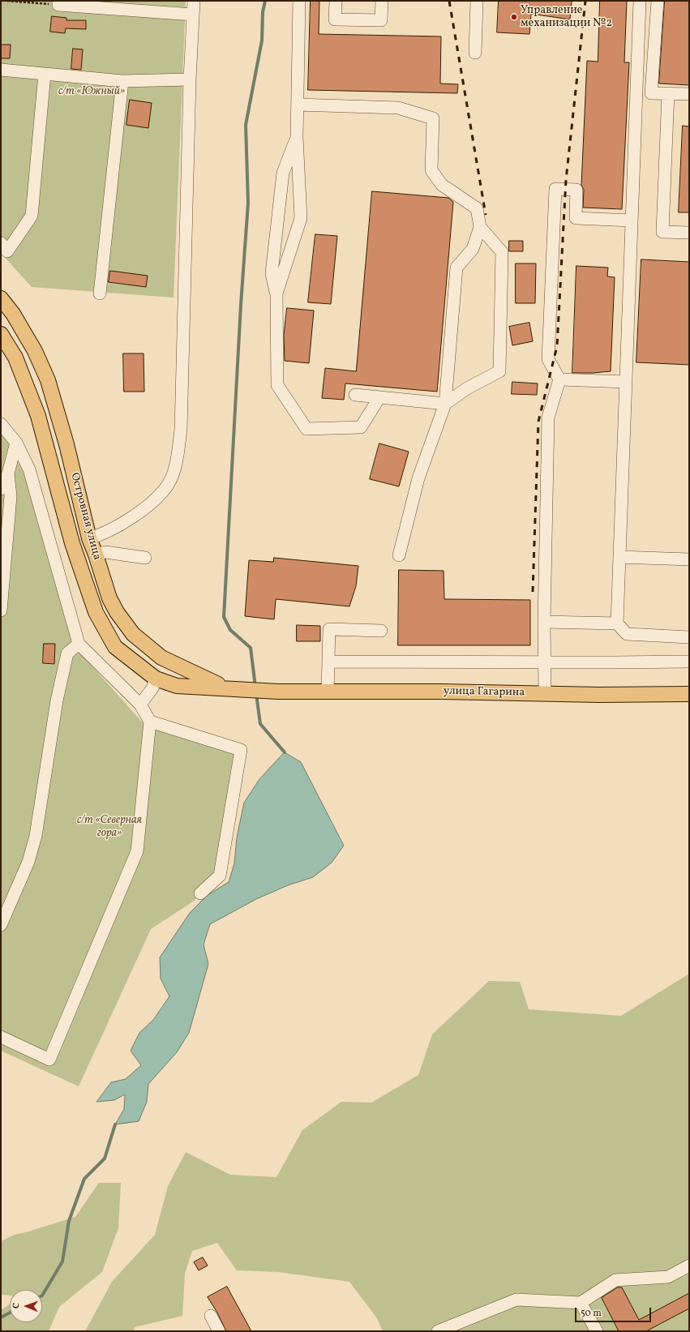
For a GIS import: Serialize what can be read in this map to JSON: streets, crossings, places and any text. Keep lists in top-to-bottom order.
{
  "streets": {
    "main road": ["Островная улица", "улица Гагарина"]
  },
  "crossings": [
    ["Островная улица", "улица Гагарина"]
  ],
  "parks": ["с/т «Южный»", "с/т «Северная гора»"],
  "places": ["Управление механизации №2"],
  "scale_bar": "50 m",
  "north": "left"
}
